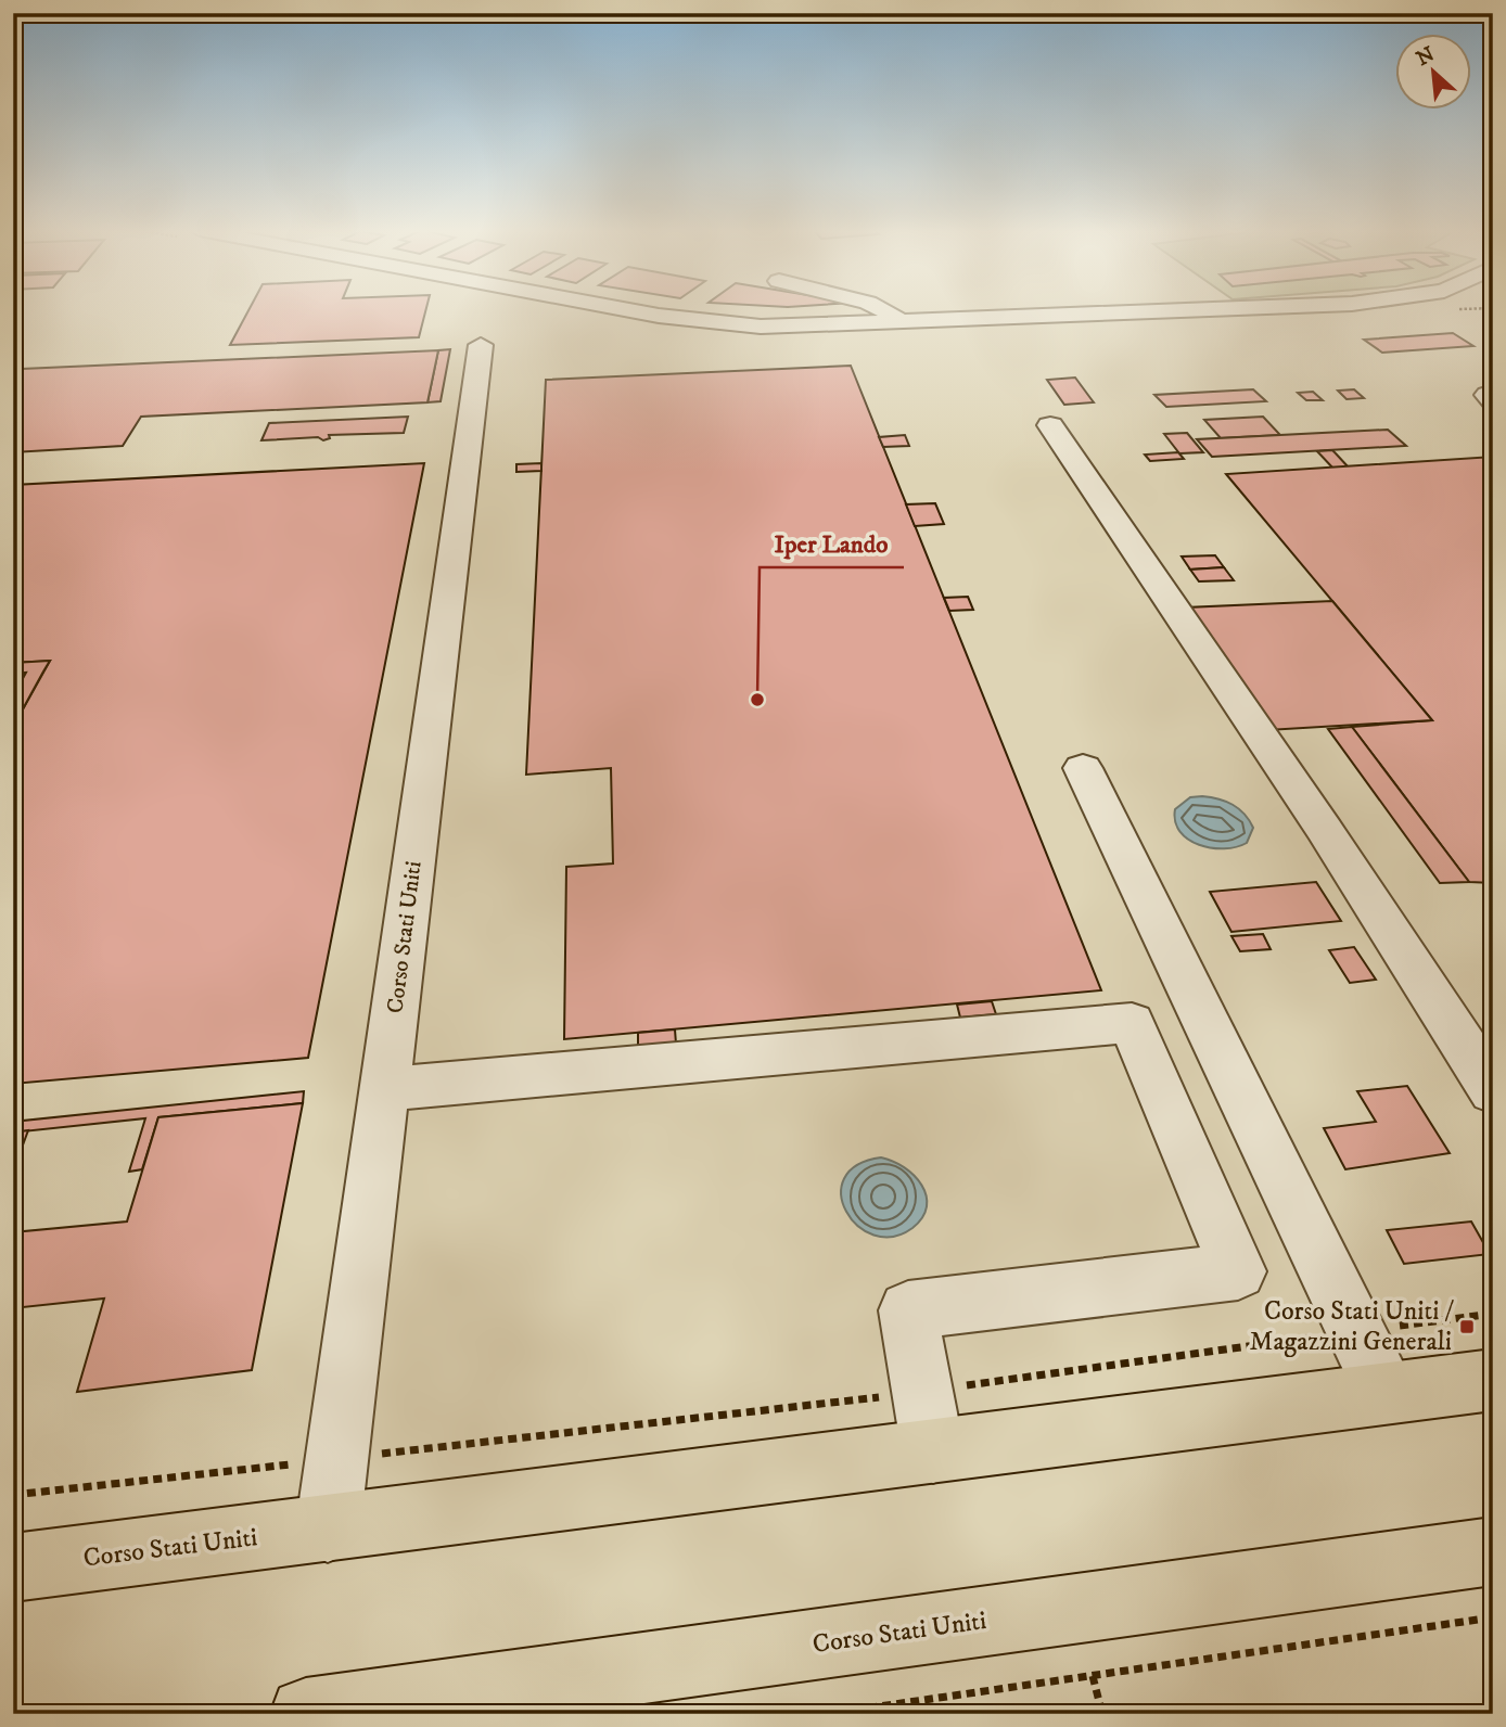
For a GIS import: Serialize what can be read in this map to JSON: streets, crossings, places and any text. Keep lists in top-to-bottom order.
{
  "streets": {
    "main road": ["Corso Stati Uniti"]
  },
  "places": {
    "other": ["Iper Lando"],
    "transit": ["Corso Stati Uniti / Magazzini Generali"]
  },
  "north": "top left"
}
